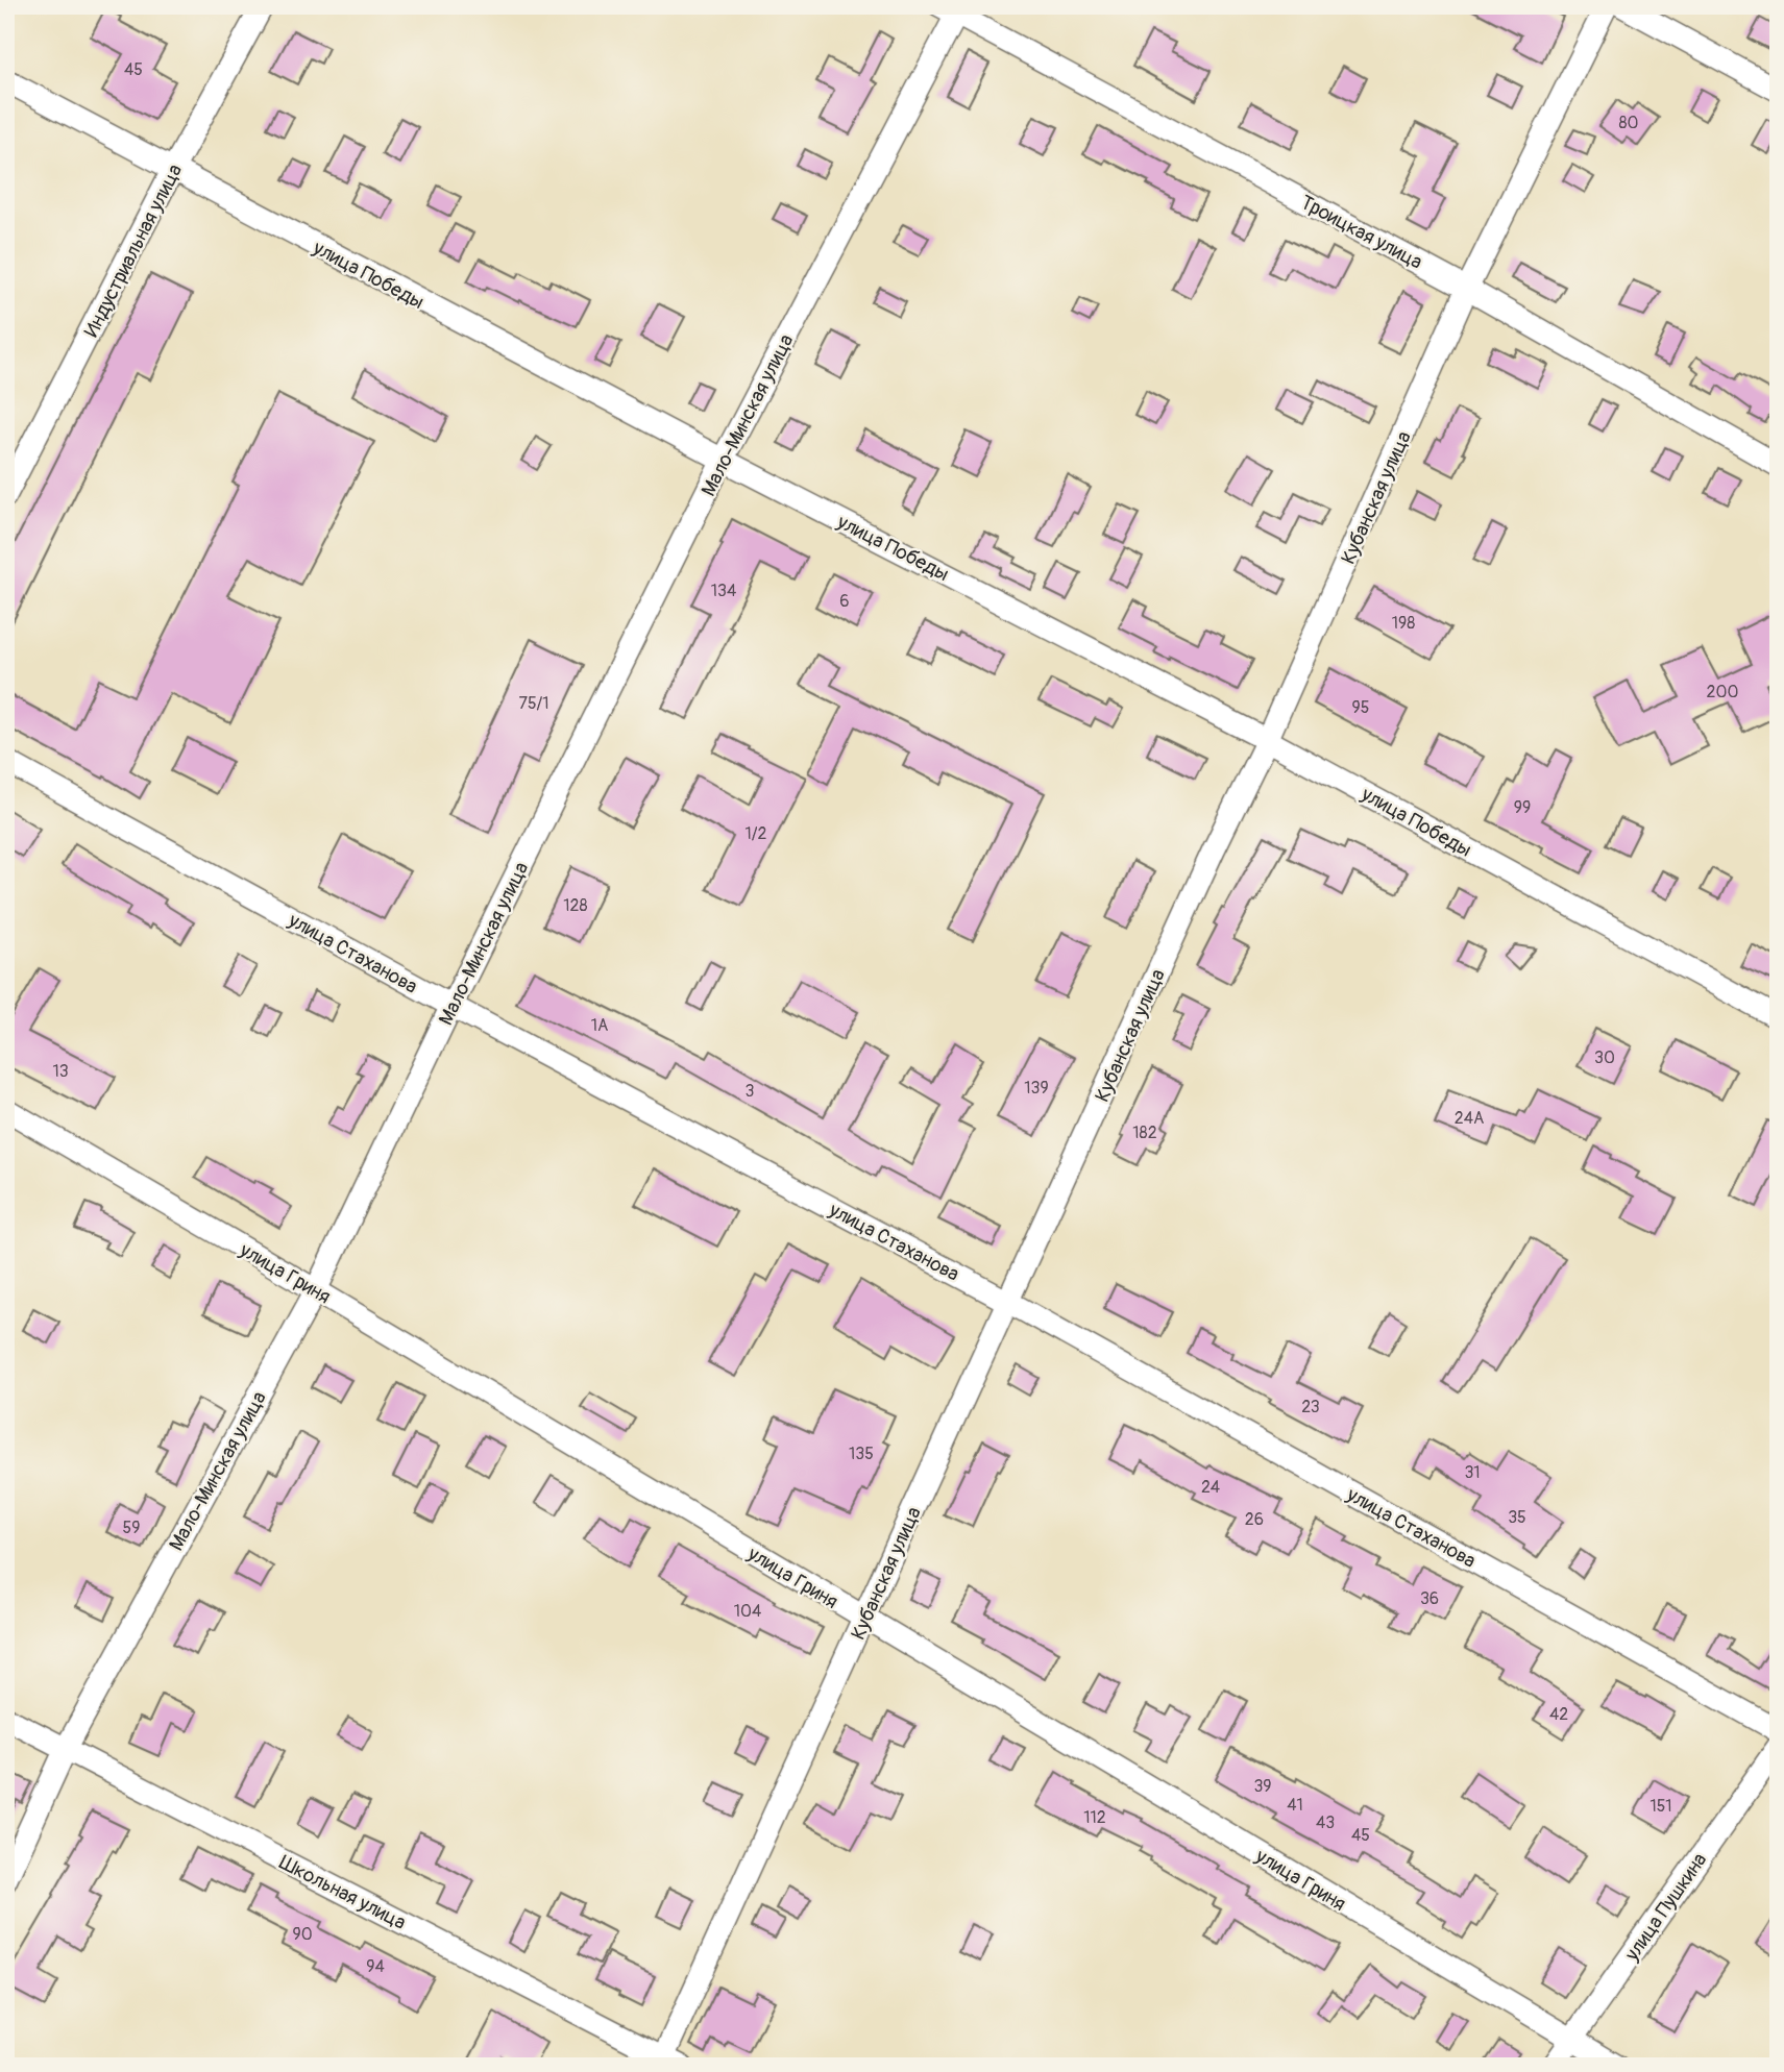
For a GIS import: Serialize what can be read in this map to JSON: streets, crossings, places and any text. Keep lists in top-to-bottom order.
{
  "streets": {
    "street": [
      "Троицкая улица",
      "Индустриальная улица",
      "улица Победы",
      "Мало-Минская улица",
      "Кубанская улица",
      "улица Стаханова",
      "улица Гриня",
      "Школьная улица",
      "улица Пушкина"
    ]
  },
  "crossings": [
    ["Троицкая улица", "Мало-Минская улица"],
    ["Троицкая улица", "Кубанская улица"],
    ["Индустриальная улица", "улица Победы"],
    ["улица Победы", "Мало-Минская улица"],
    ["улица Победы", "Кубанская улица"],
    ["Мало-Минская улица", "улица Стаханова"],
    ["Мало-Минская улица", "улица Гриня"],
    ["Мало-Минская улица", "Школьная улица"],
    ["Кубанская улица", "улица Стаханова"],
    ["Кубанская улица", "улица Гриня"],
    ["Кубанская улица", "Школьная улица"],
    ["улица Гриня", "улица Пушкина"]
  ],
  "house_numbers": [
    "45",
    "80",
    "134",
    "6",
    "198",
    "200",
    "75/1",
    "95",
    "99",
    "1/2",
    "128",
    "1А",
    "30",
    "13",
    "139",
    "3",
    "24А",
    "182",
    "23",
    "135",
    "31",
    "24",
    "35",
    "26",
    "59",
    "36",
    "104",
    "42",
    "39",
    "41",
    "151",
    "112",
    "43",
    "45",
    "90",
    "94"
  ]
}
